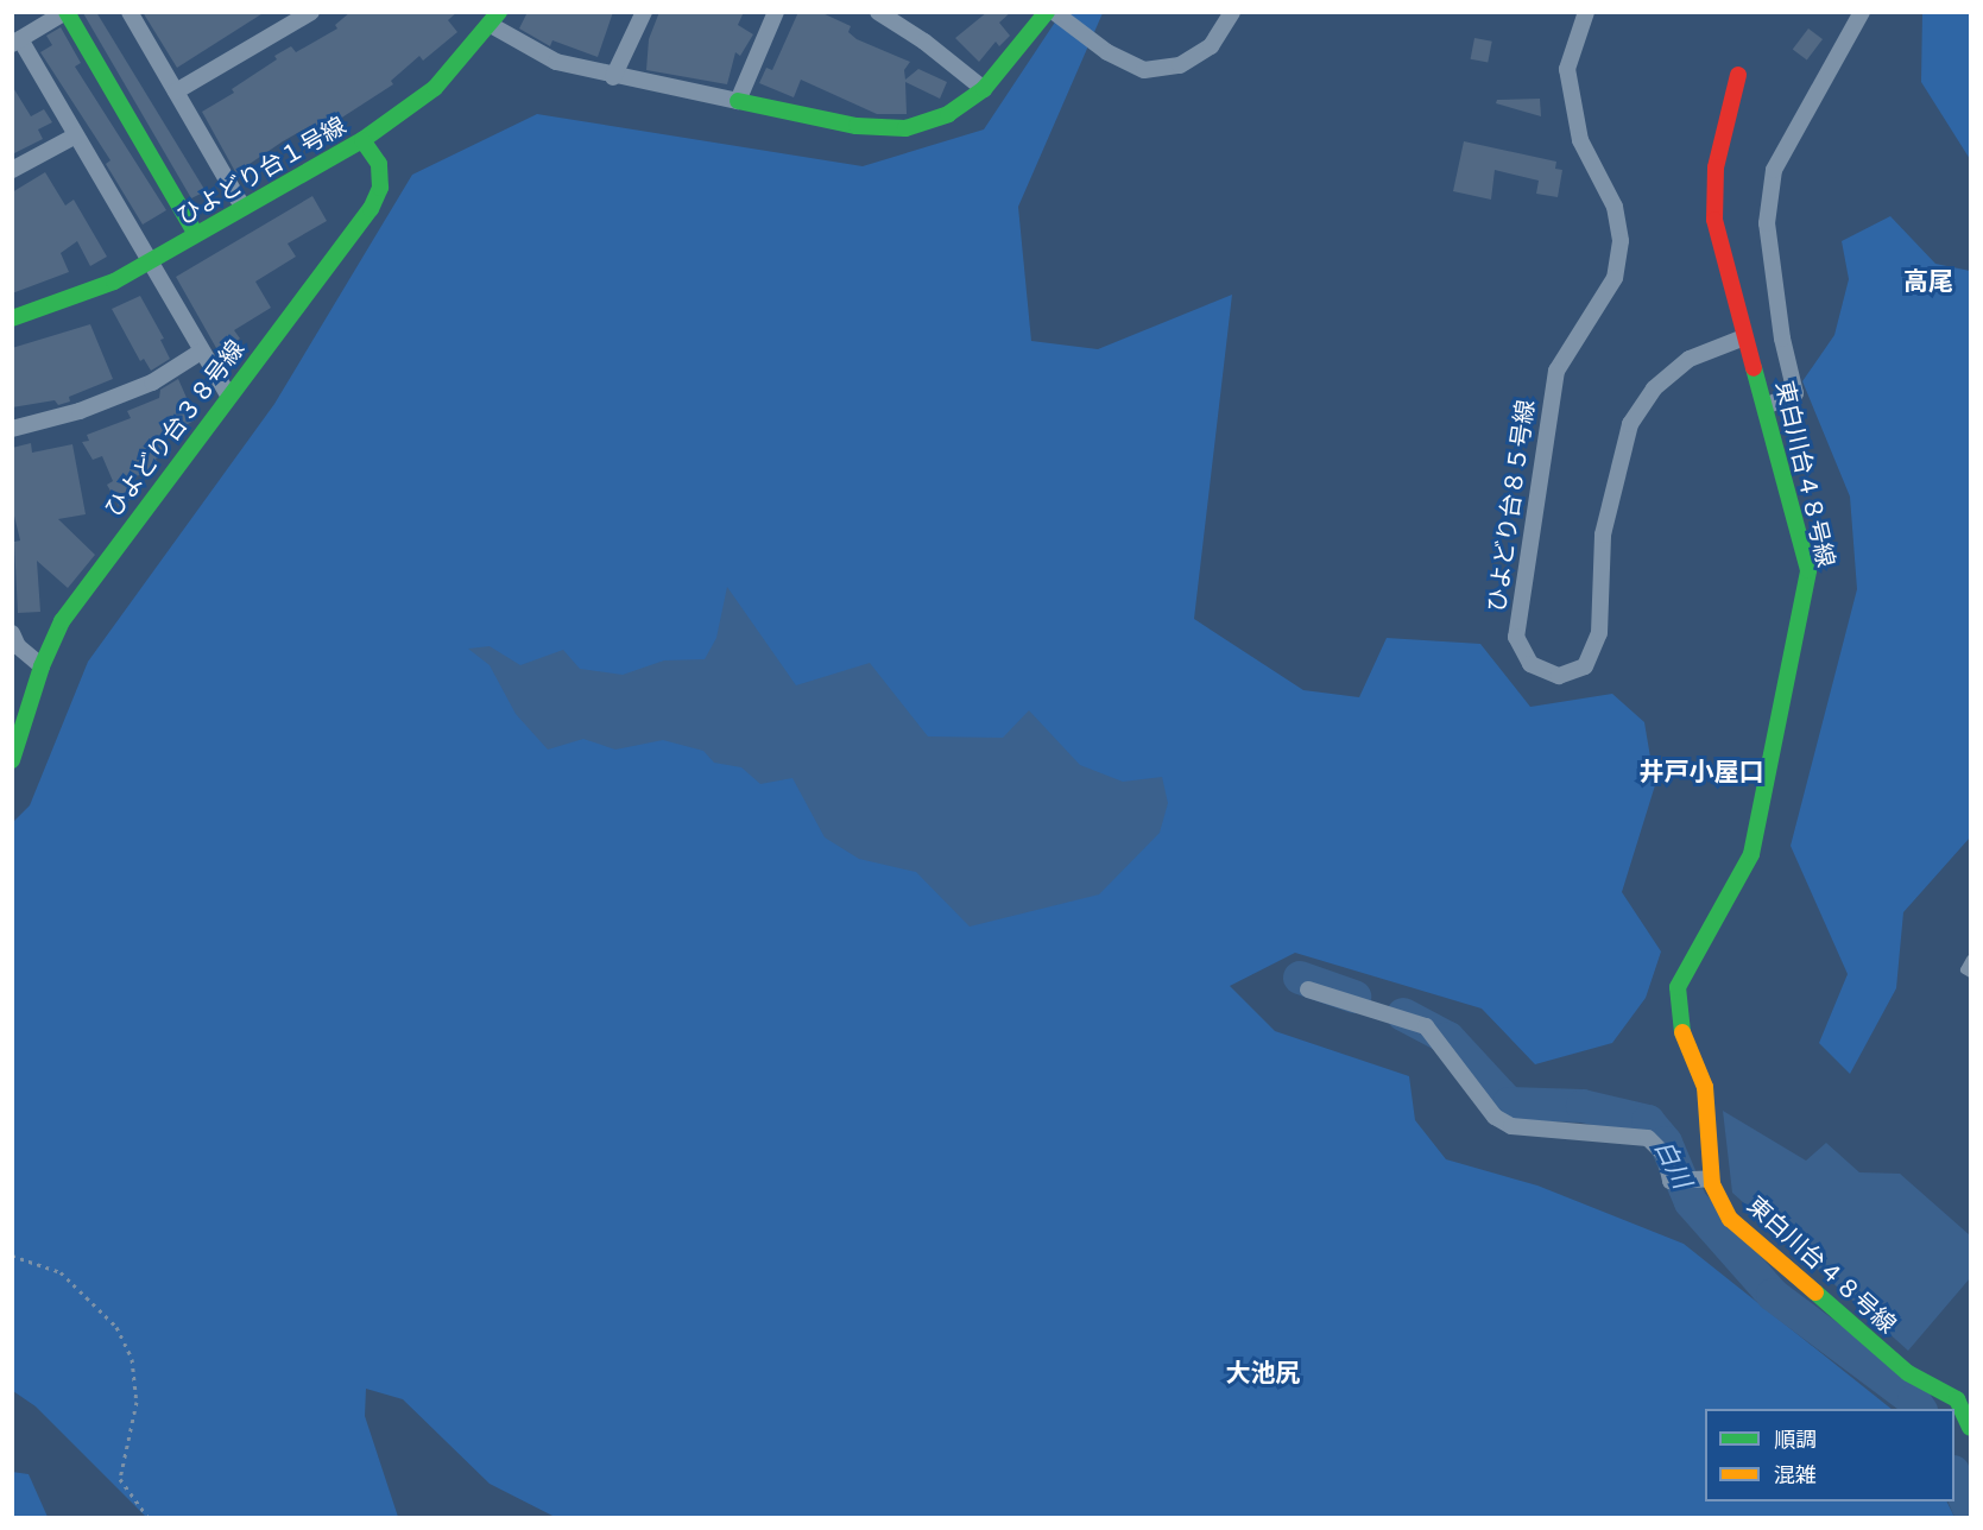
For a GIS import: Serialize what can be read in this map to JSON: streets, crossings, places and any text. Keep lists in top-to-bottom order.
{
  "streets": {
    "street": [
      "ひよどり台１号線",
      "ひよどり台３８号線",
      "東白川台４８号線",
      "ひよどり台８５号線"
    ]
  },
  "crossings": [
    ["ひよどり台１号線", "ひよどり台３８号線"],
    ["東白川台４８号線", "ひよどり台８５号線"]
  ],
  "districts": ["高尾", "井戸小屋口", "大池尻"],
  "water": ["白川"],
  "legend": ["順調", "混雑"]
}
